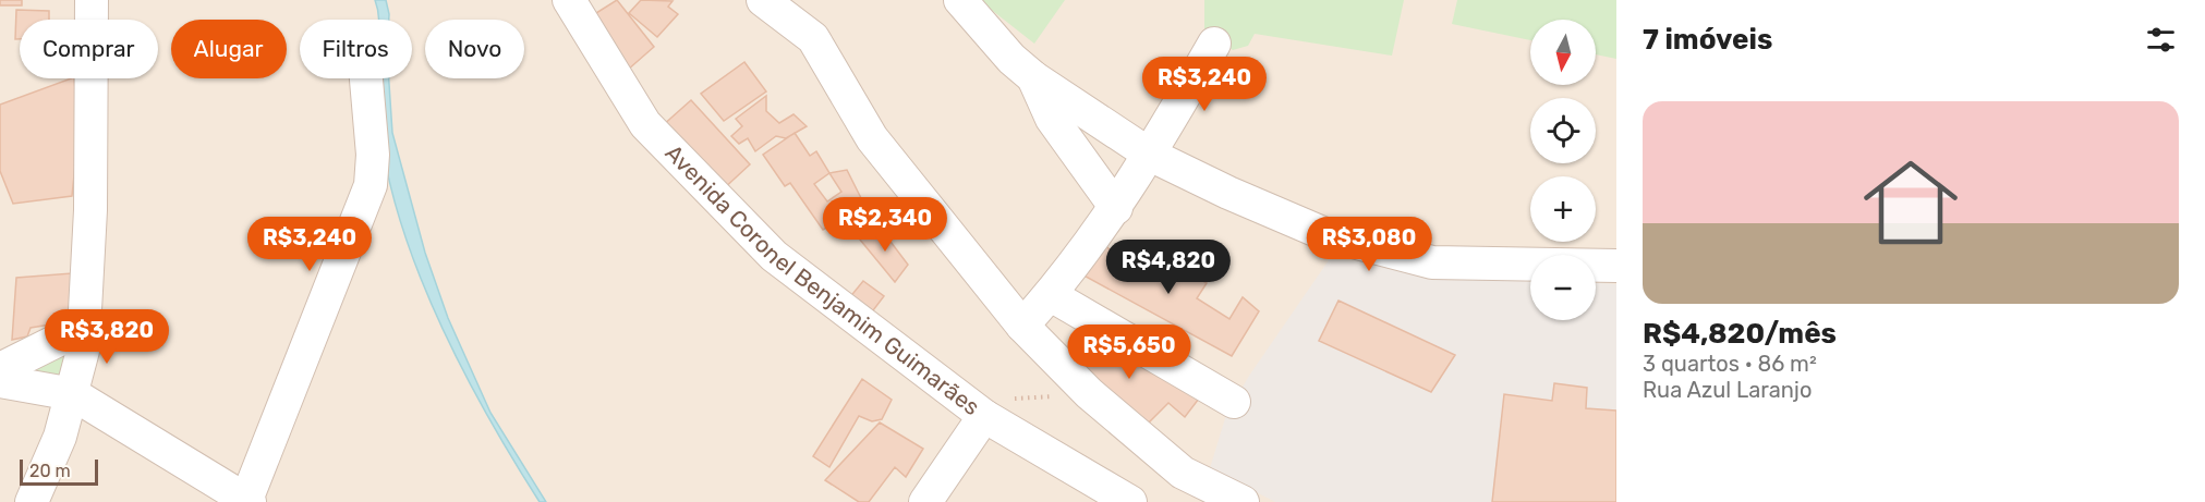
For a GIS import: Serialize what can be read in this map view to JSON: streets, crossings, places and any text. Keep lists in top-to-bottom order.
{
  "streets": {
    "street": ["Avenida Coronel Benjamim Guimarães"]
  },
  "scale_bar": "20 m",
  "north": "bottom",
  "page": {
    "heading": "7 imóveis",
    "map_buttons": ["+", "−"],
    "chip": [
      "Comprar",
      "Alugar",
      "Filtros",
      "Novo"
    ],
    "price": [
      "R$3,240",
      "R$2,340",
      "R$3,240",
      "R$3,080",
      "R$4,820",
      "R$3,820",
      "R$5,650"
    ],
    "list": [
      {
        "name": "R$4,820/mês",
        "note": "3 quartos · 86 m² · Rua Azul Laranjo"
      }
    ],
    "scale": "20 m"
  }
}
